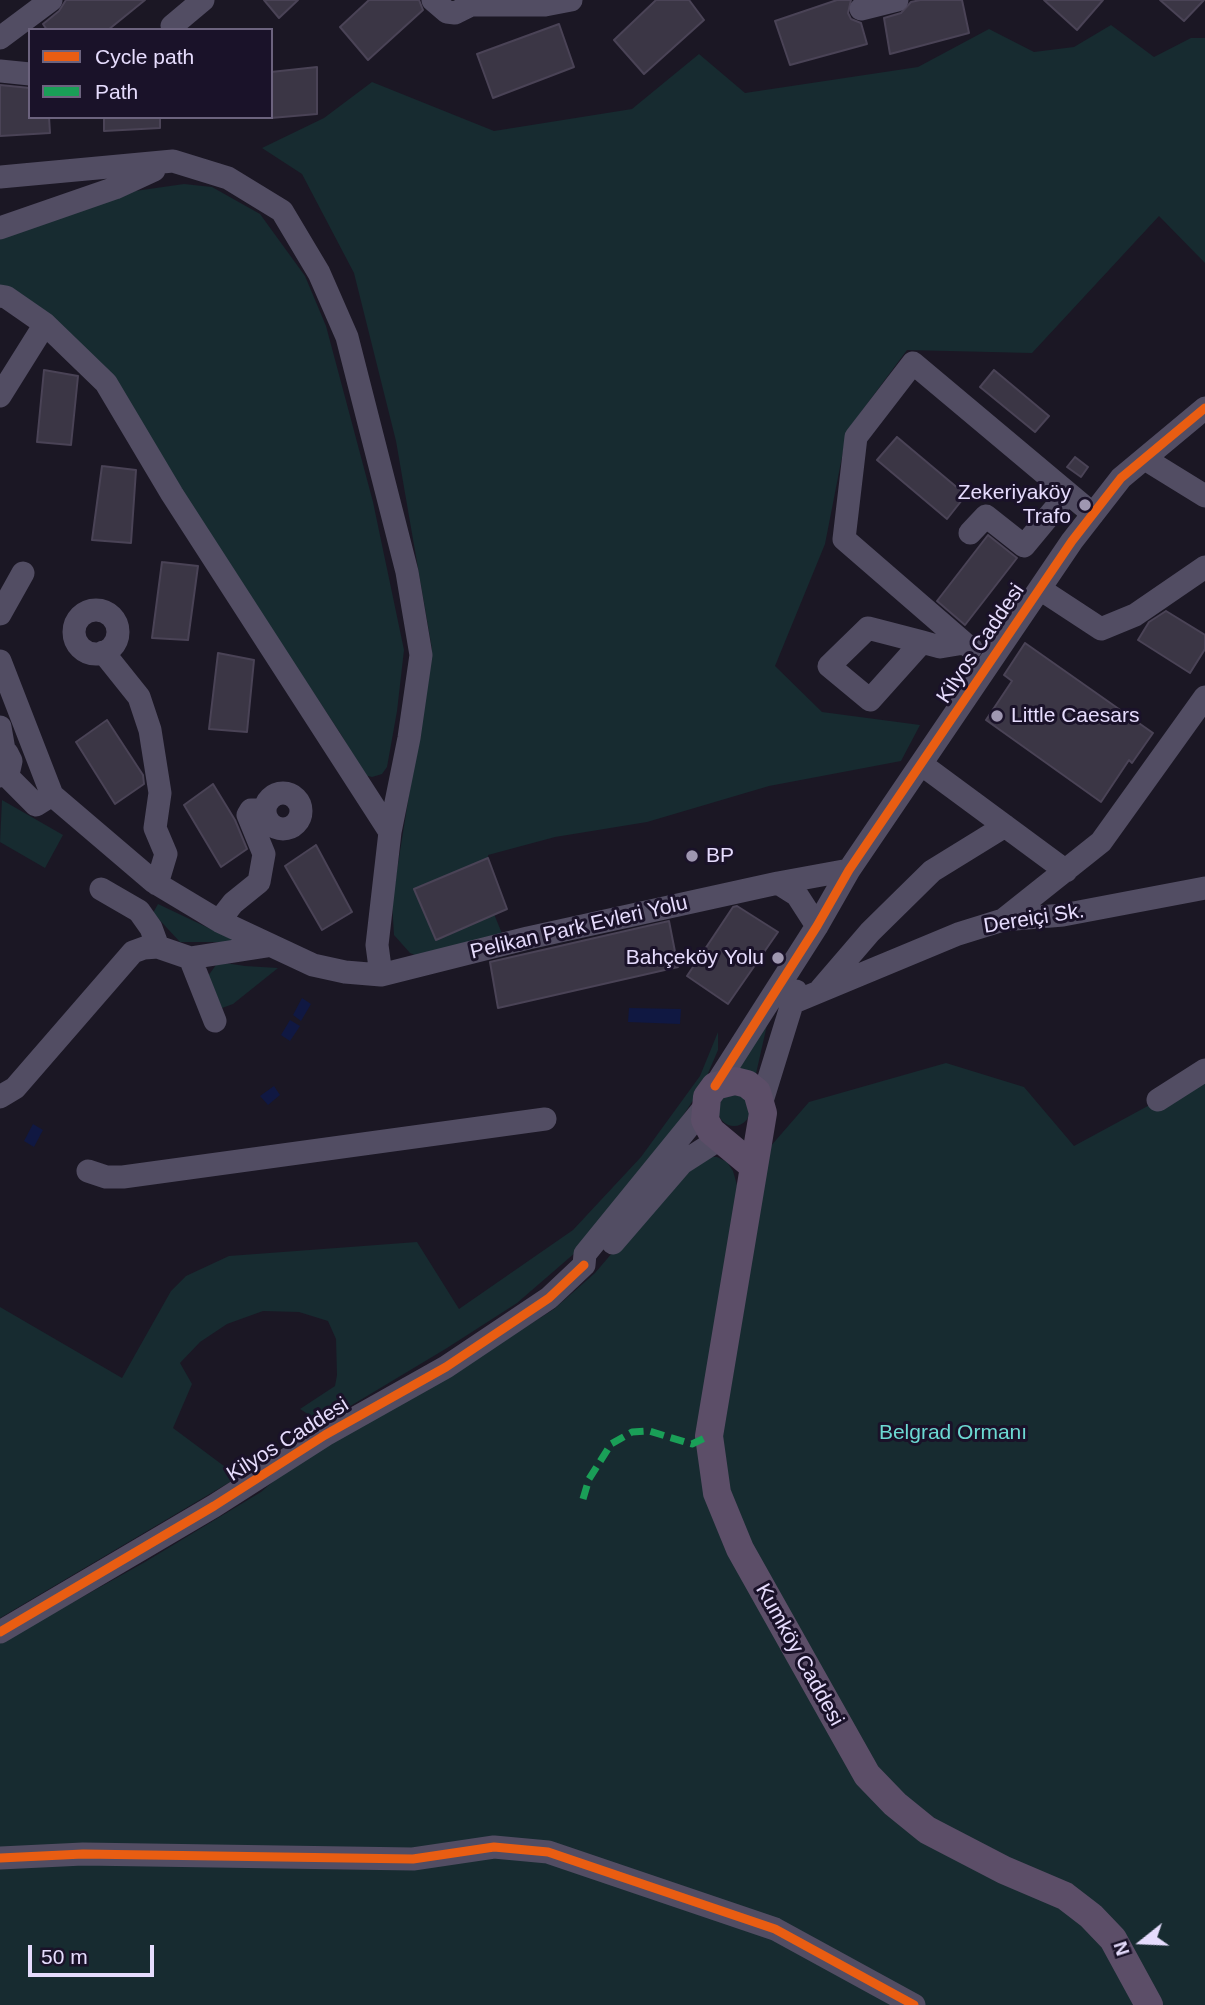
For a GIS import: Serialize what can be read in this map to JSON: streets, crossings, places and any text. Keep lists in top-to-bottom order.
{
  "streets": {
    "main road": ["Kumköy Caddesi"],
    "street": ["Kilyos Caddesi", "Dereiçi Sk.", "Pelikan Park Evleri Yolu"]
  },
  "crossings": [
    ["Kilyos Caddesi", "Pelikan Park Evleri Yolu"]
  ],
  "parks": ["Belgrad Ormanı"],
  "places": [
    "Zekeriyaköy Trafo",
    "Little Caesars",
    "BP",
    "Bahçeköy Yolu"
  ],
  "legend": ["Cycle path", "Path"],
  "scale_bar": "50 m",
  "north": "left"
}
